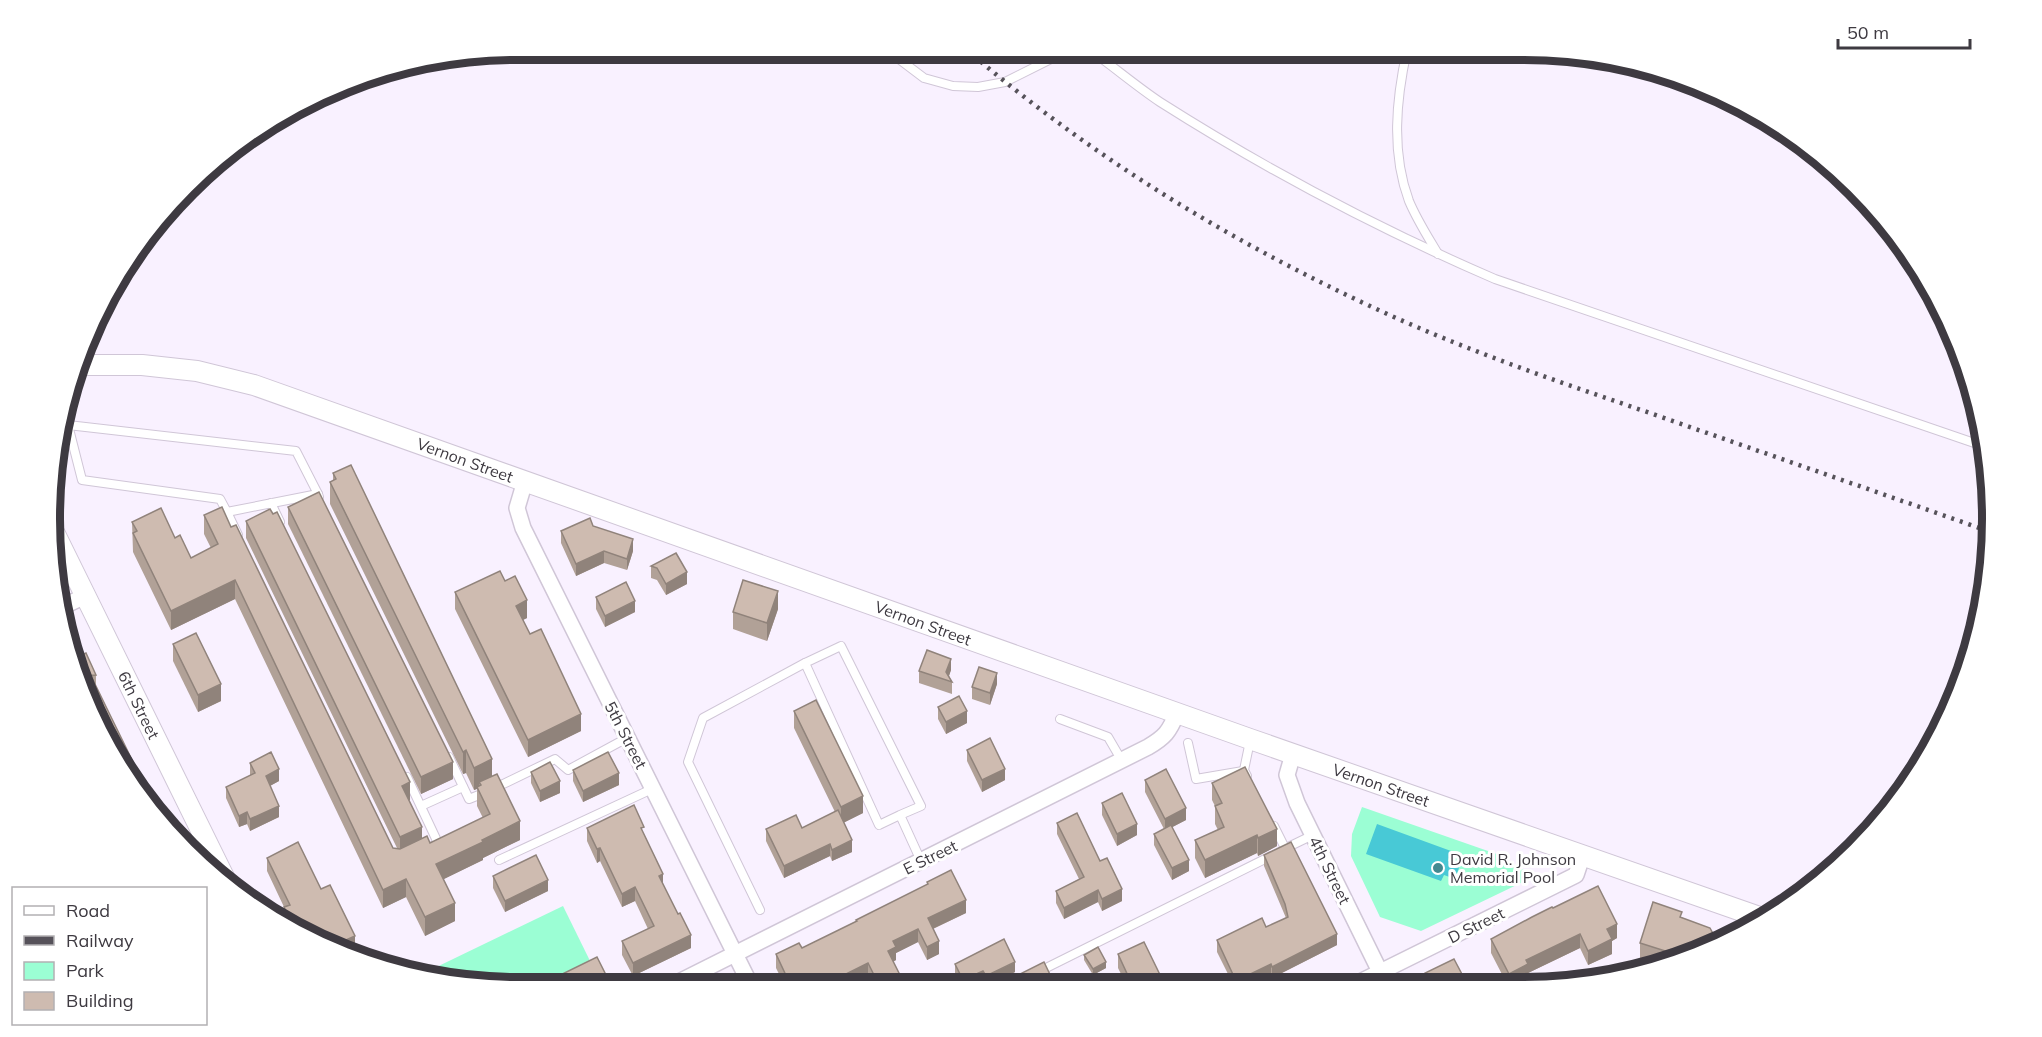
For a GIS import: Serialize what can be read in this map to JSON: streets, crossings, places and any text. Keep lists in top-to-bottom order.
{
  "streets": {
    "main road": ["Vernon Street", "6th Street"],
    "street": [
      "5th Street",
      "E Street",
      "4th Street",
      "D Street"
    ]
  },
  "crossings": [
    ["Vernon Street", "5th Street"],
    ["Vernon Street", "E Street"],
    ["Vernon Street", "4th Street"],
    ["Vernon Street", "D Street"],
    ["5th Street", "E Street"]
  ],
  "places": ["David R. Johnson Memorial Pool"],
  "legend": [
    "Road",
    "Railway",
    "Park",
    "Building"
  ],
  "scale_bar": "50 m"
}
